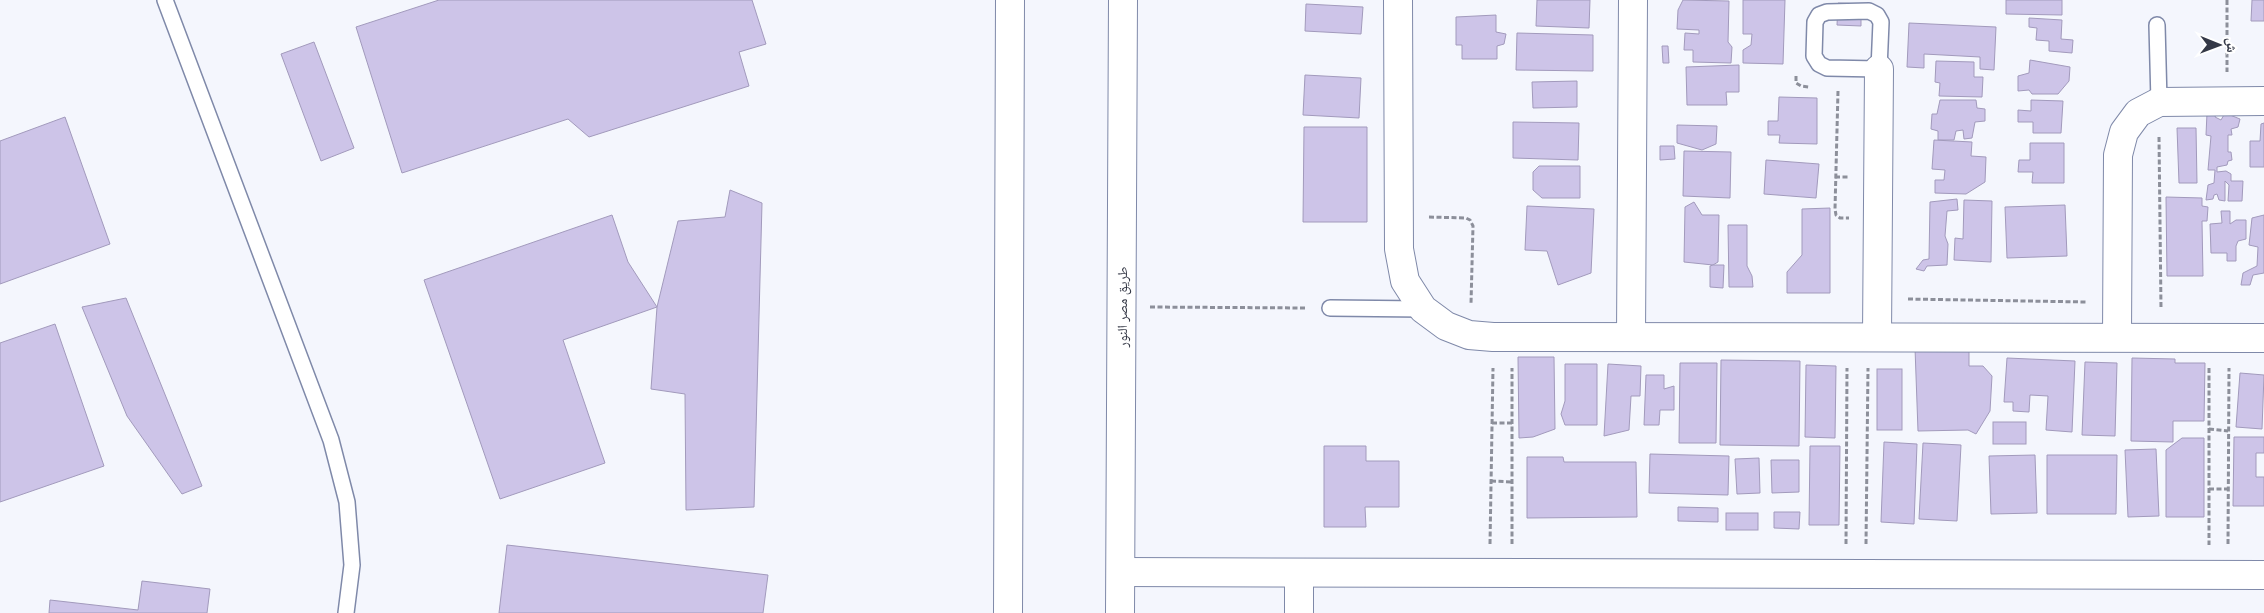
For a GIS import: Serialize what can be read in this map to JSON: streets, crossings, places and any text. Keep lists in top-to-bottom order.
{
  "streets": {
    "street": ["طريق مصر النور"]
  },
  "north": "right"
}
